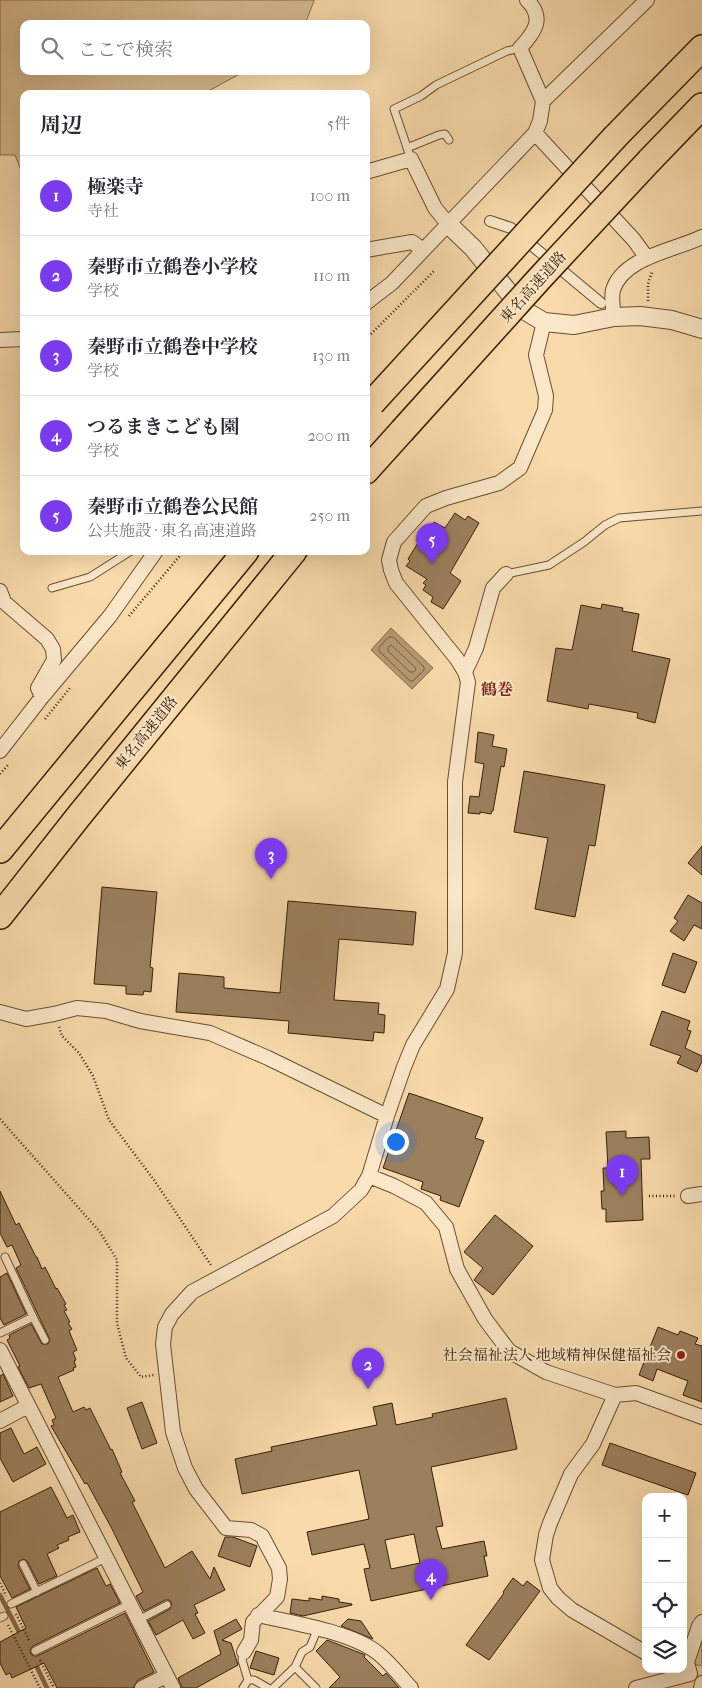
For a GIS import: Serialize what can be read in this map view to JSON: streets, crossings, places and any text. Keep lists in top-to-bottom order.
{
  "streets": {
    "highway": ["東名高速道路"]
  },
  "districts": ["鶴巻"],
  "places": ["社会福祉法人 地域精神保健福祉会"],
  "page": {
    "search": "ここで検索",
    "heading": ["周辺", "5件"],
    "list": [
      {
        "mark": "1",
        "name": "極楽寺",
        "note": "寺社",
        "value": "100 m"
      },
      {
        "mark": "2",
        "name": "秦野市立鶴巻小学校",
        "note": "学校",
        "value": "110 m"
      },
      {
        "mark": "3",
        "name": "秦野市立鶴巻中学校",
        "note": "学校",
        "value": "130 m"
      },
      {
        "mark": "4",
        "name": "つるまきこども園",
        "note": "学校",
        "value": "200 m"
      },
      {
        "mark": "5",
        "name": "秦野市立鶴巻公民館",
        "note": "公共施設 · 東名高速道路",
        "value": "250 m"
      }
    ],
    "pins": [
      "5",
      "3",
      "1",
      "2",
      "4"
    ],
    "map_buttons": ["+", "−"]
  }
}
